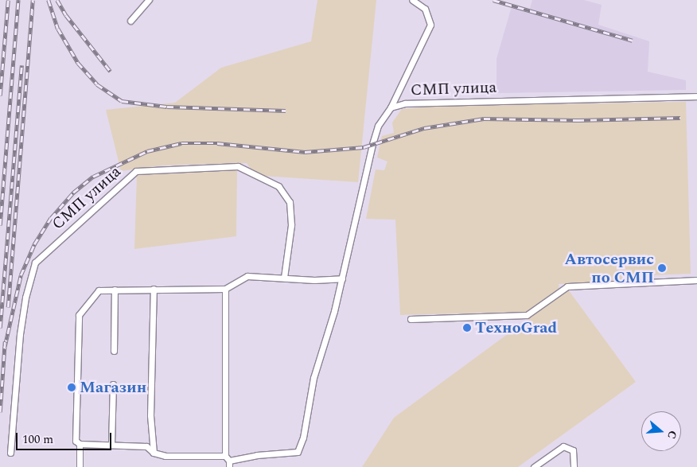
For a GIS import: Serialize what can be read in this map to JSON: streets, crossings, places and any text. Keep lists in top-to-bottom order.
{
  "streets": {
    "street": ["СМП улица"]
  },
  "places": ["Автосервис по СМП", "ТехноGrad", "Магазин"],
  "scale_bar": "100 m",
  "north": "right"
}
